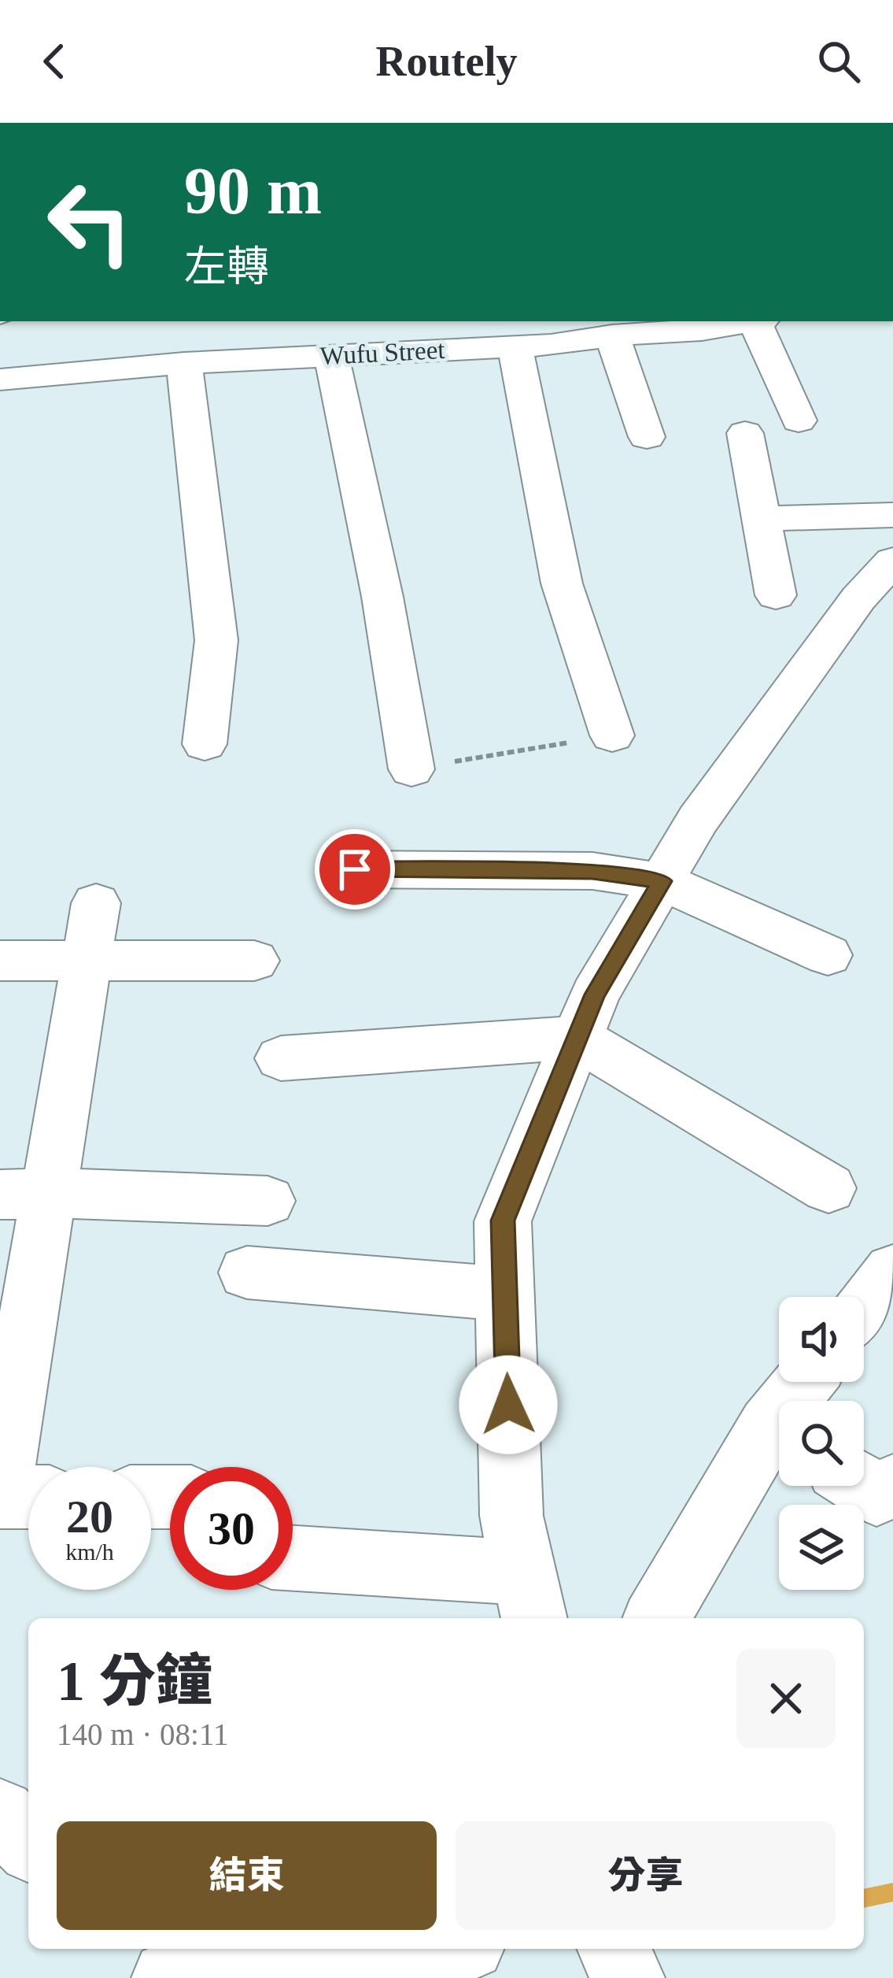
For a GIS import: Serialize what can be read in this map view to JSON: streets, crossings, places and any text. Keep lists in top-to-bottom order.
{
  "streets": {
    "street": ["Wufu Street"]
  },
  "page": {
    "header": "Routely",
    "turn": ["90 m", "左轉"],
    "speed": "20 km/h",
    "limit": "30",
    "heading": ["1 分鐘", "140 m · 08:11"],
    "buttons": ["結束", "分享"]
  }
}
